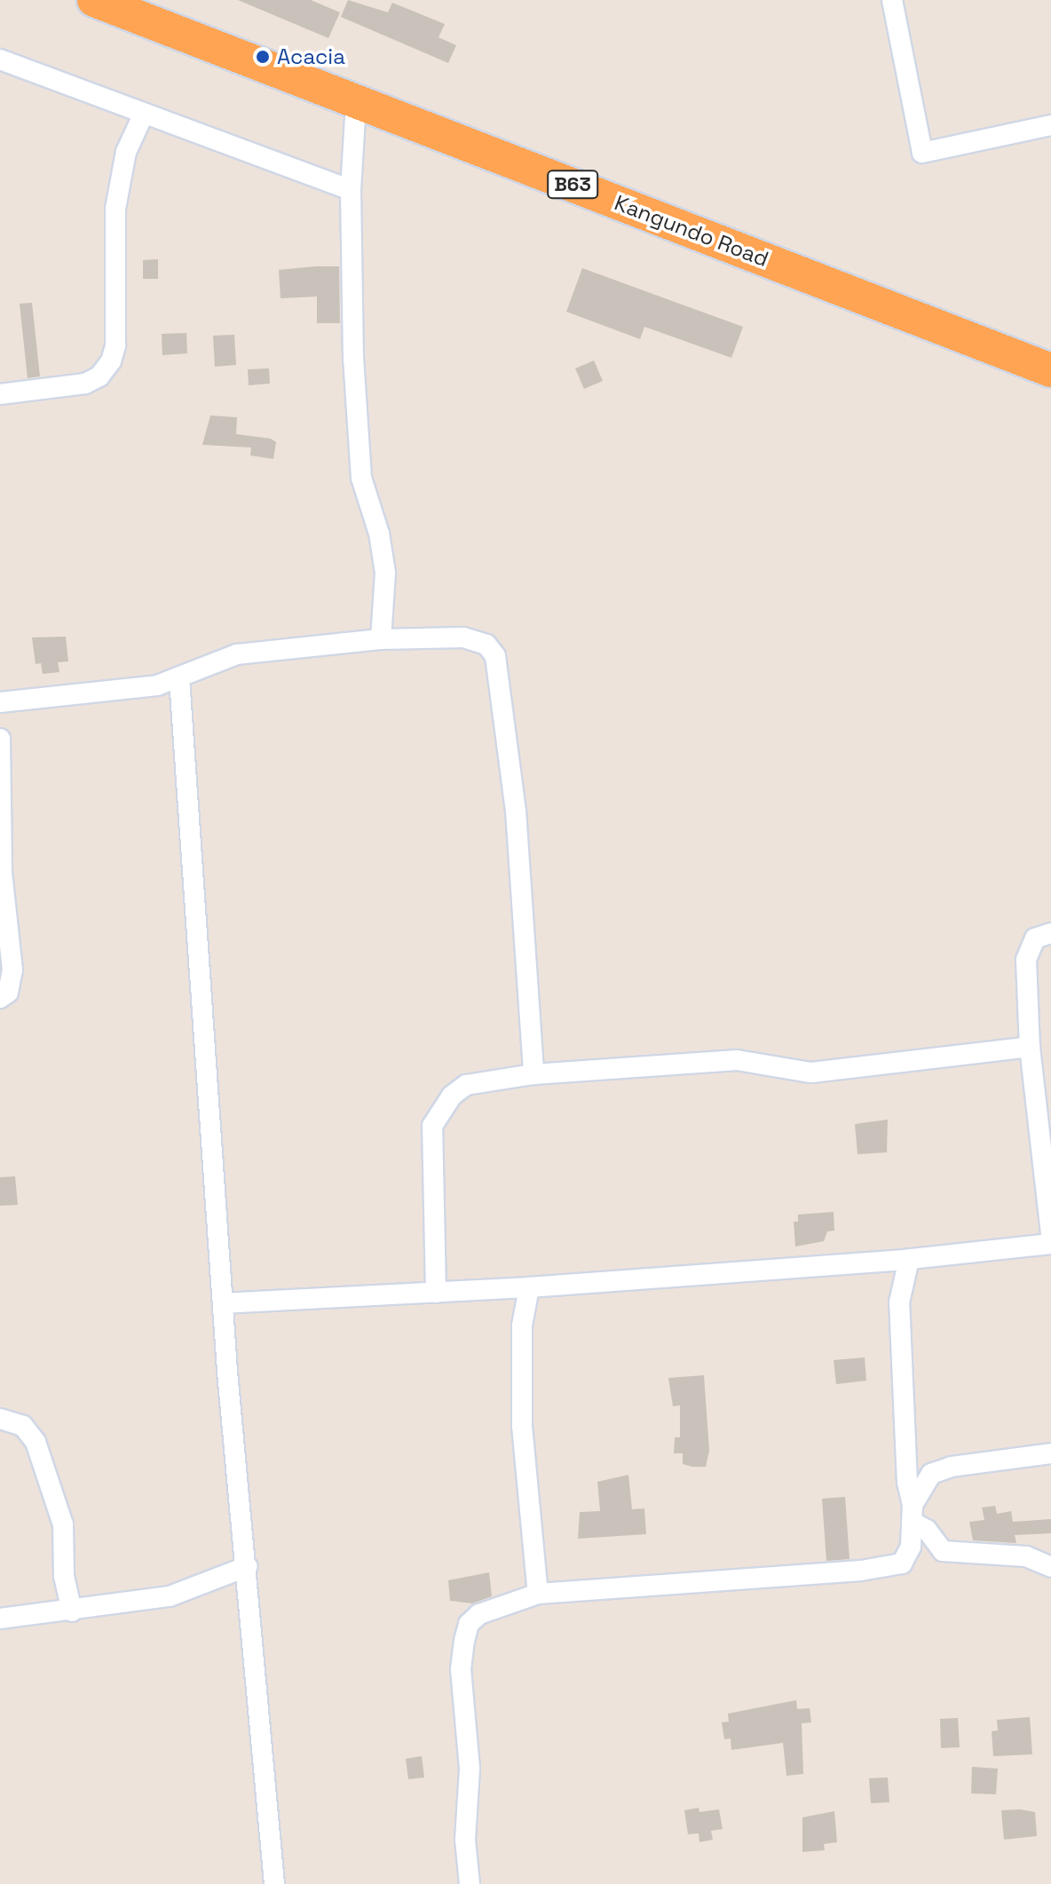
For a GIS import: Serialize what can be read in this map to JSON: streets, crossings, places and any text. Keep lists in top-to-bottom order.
{
  "streets": {
    "highway": ["B63", "Kangundo Road"]
  },
  "places": ["Acacia"]
}
